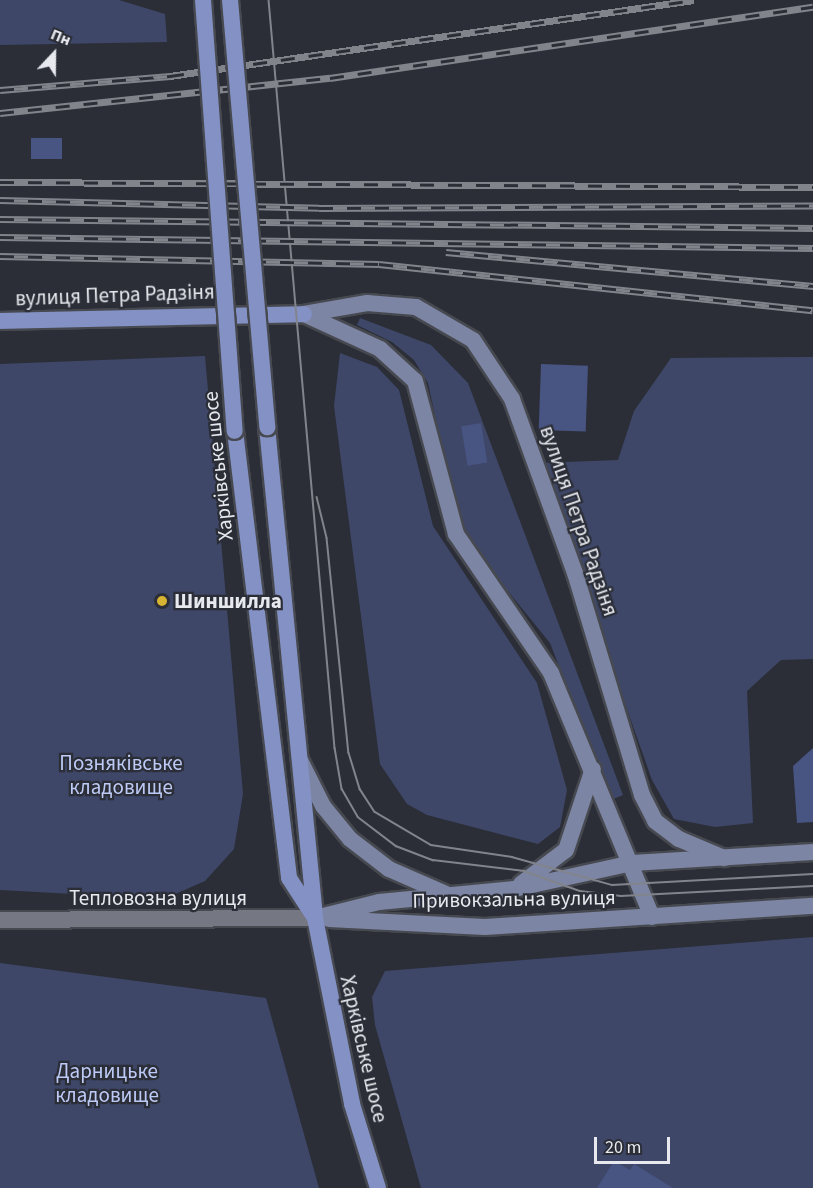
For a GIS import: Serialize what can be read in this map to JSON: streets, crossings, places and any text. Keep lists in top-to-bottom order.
{
  "streets": {
    "main road": ["вулиця Петра Радзіня", "Харківське шосе", "Привокзальна вулиця"],
    "street": ["Тепловозна вулиця"]
  },
  "crossings": [
    ["вулиця Петра Радзіня", "Привокзальна вулиця"],
    ["Харківське шосе", "Тепловозна вулиця"],
    ["Харківське шосе", "Привокзальна вулиця"],
    ["Тепловозна вулиця", "Привокзальна вулиця"]
  ],
  "parks": ["Позняківське кладовище", "Дарницьке кладовище"],
  "places": ["Шиншилла"],
  "scale_bar": "20 m",
  "north": "top"
}
